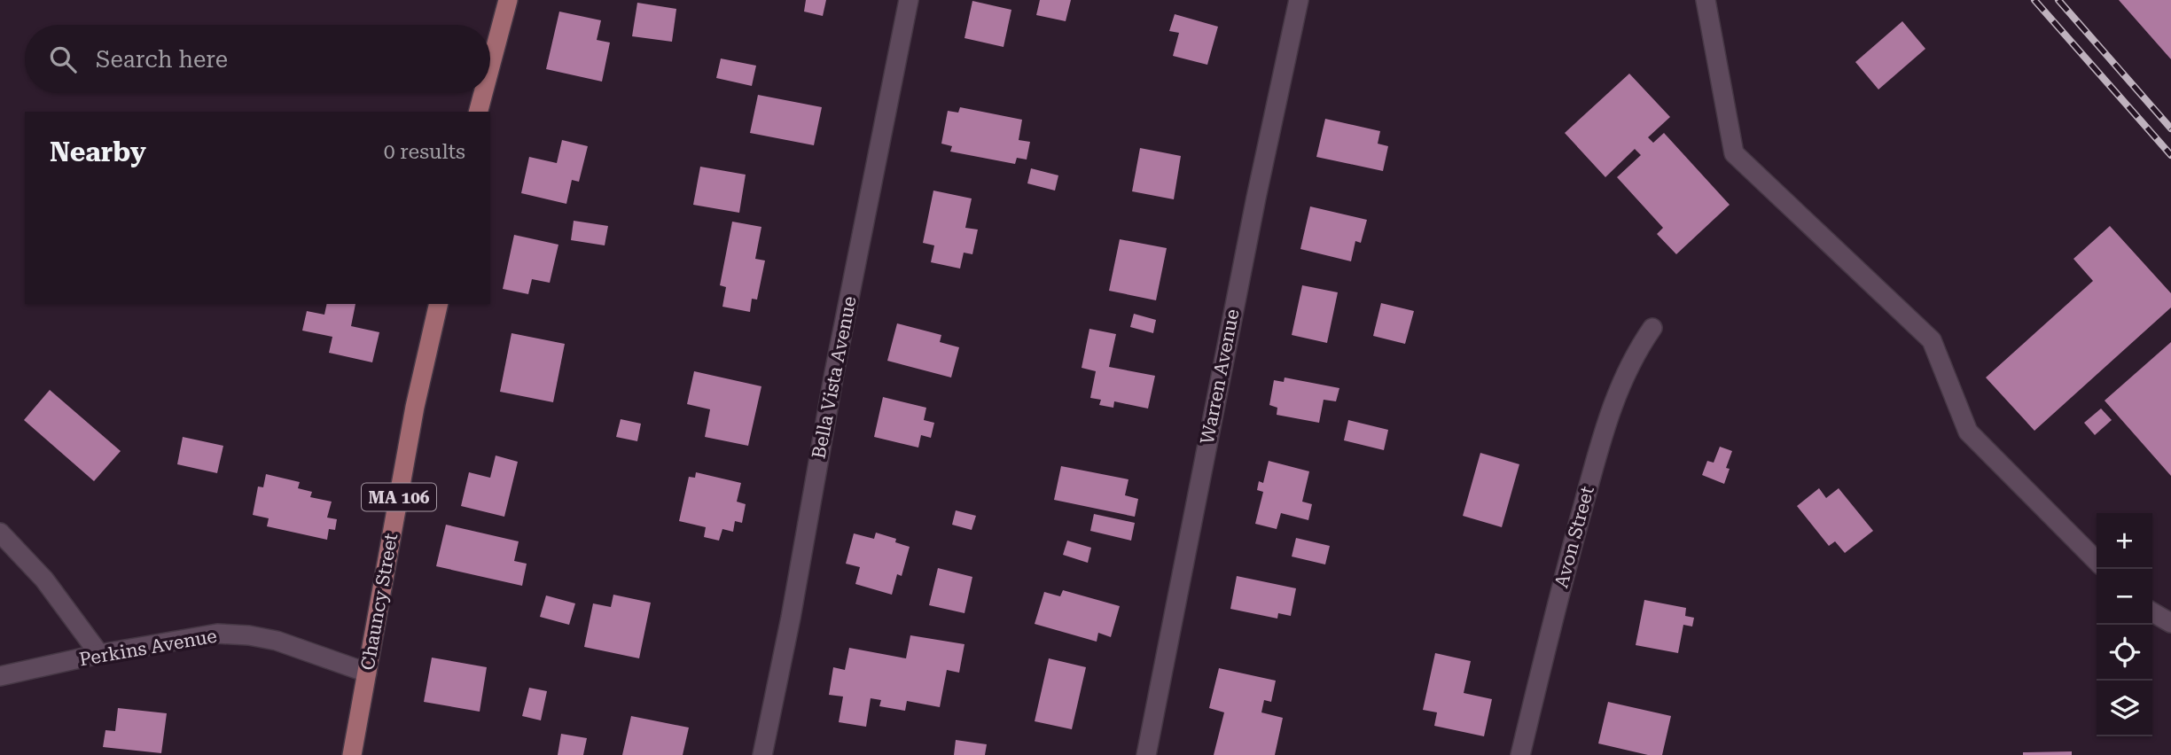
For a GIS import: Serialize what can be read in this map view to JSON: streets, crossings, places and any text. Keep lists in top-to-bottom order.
{
  "streets": {
    "main road": ["MA 106", "Chauncy Street"],
    "street": [
      "Warren Avenue",
      "Bella Vista Avenue",
      "Avon Street",
      "Perkins Avenue"
    ]
  },
  "crossings": [
    ["Chauncy Street", "Perkins Avenue"]
  ],
  "page": {
    "search": "Search here",
    "heading": ["Nearby", "0 results"],
    "map_buttons": ["+", "−"]
  }
}
